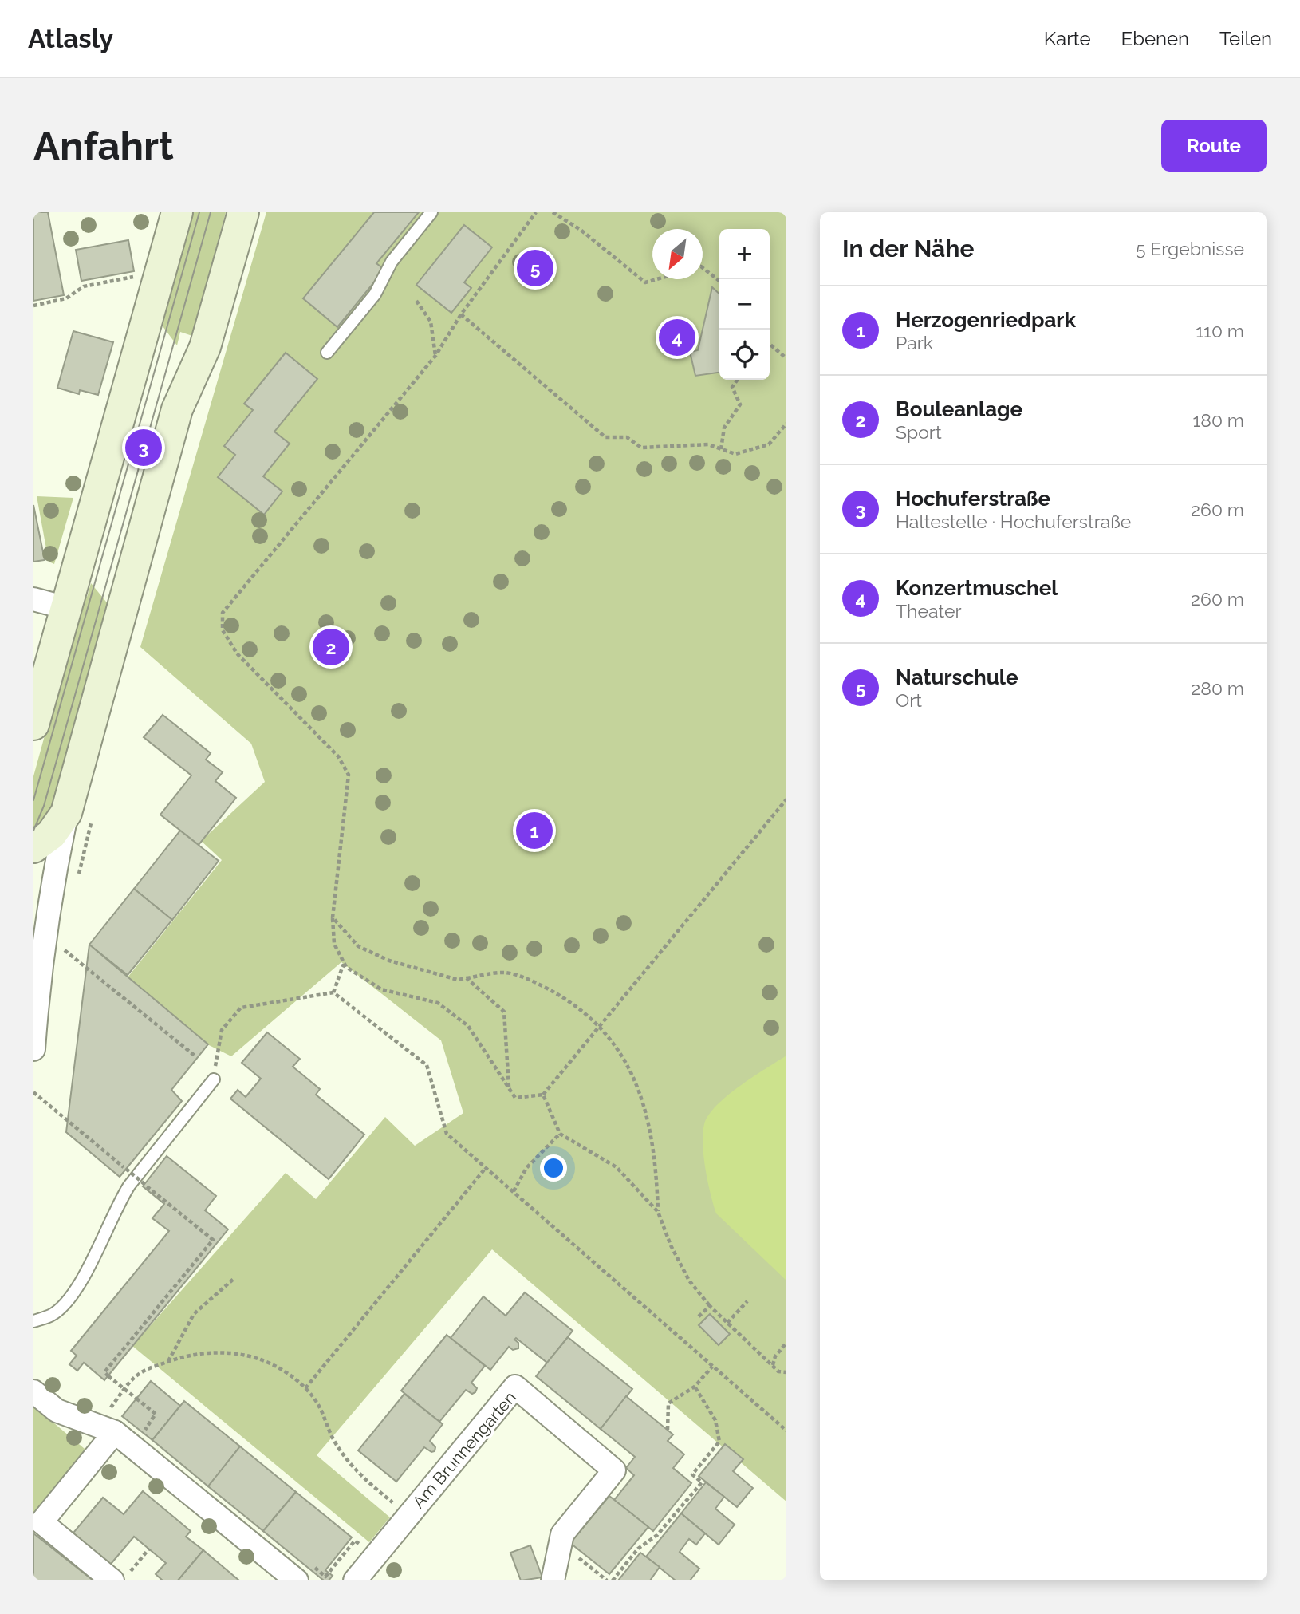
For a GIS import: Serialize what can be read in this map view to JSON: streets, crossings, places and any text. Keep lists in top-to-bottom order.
{
  "streets": {
    "street": ["Am Brunnengarten"]
  },
  "north": "bottom left",
  "page": {
    "header": "Atlasly",
    "nav": ["Karte", "Ebenen", "Teilen"],
    "buttons": "Route",
    "title": "Anfahrt",
    "heading": ["In der Nähe", "5 Ergebnisse"],
    "map_buttons": ["+", "−"],
    "pins": [
      "5",
      "4",
      "3",
      "2",
      "1"
    ],
    "list": [
      {
        "mark": "1",
        "name": "Herzogenriedpark",
        "note": "Park",
        "value": "110 m"
      },
      {
        "mark": "2",
        "name": "Bouleanlage",
        "note": "Sport",
        "value": "180 m"
      },
      {
        "mark": "3",
        "name": "Hochuferstraße",
        "note": "Haltestelle · Hochuferstraße",
        "value": "260 m"
      },
      {
        "mark": "4",
        "name": "Konzertmuschel",
        "note": "Theater",
        "value": "260 m"
      },
      {
        "mark": "5",
        "name": "Naturschule",
        "note": "Ort",
        "value": "280 m"
      }
    ]
  }
}
